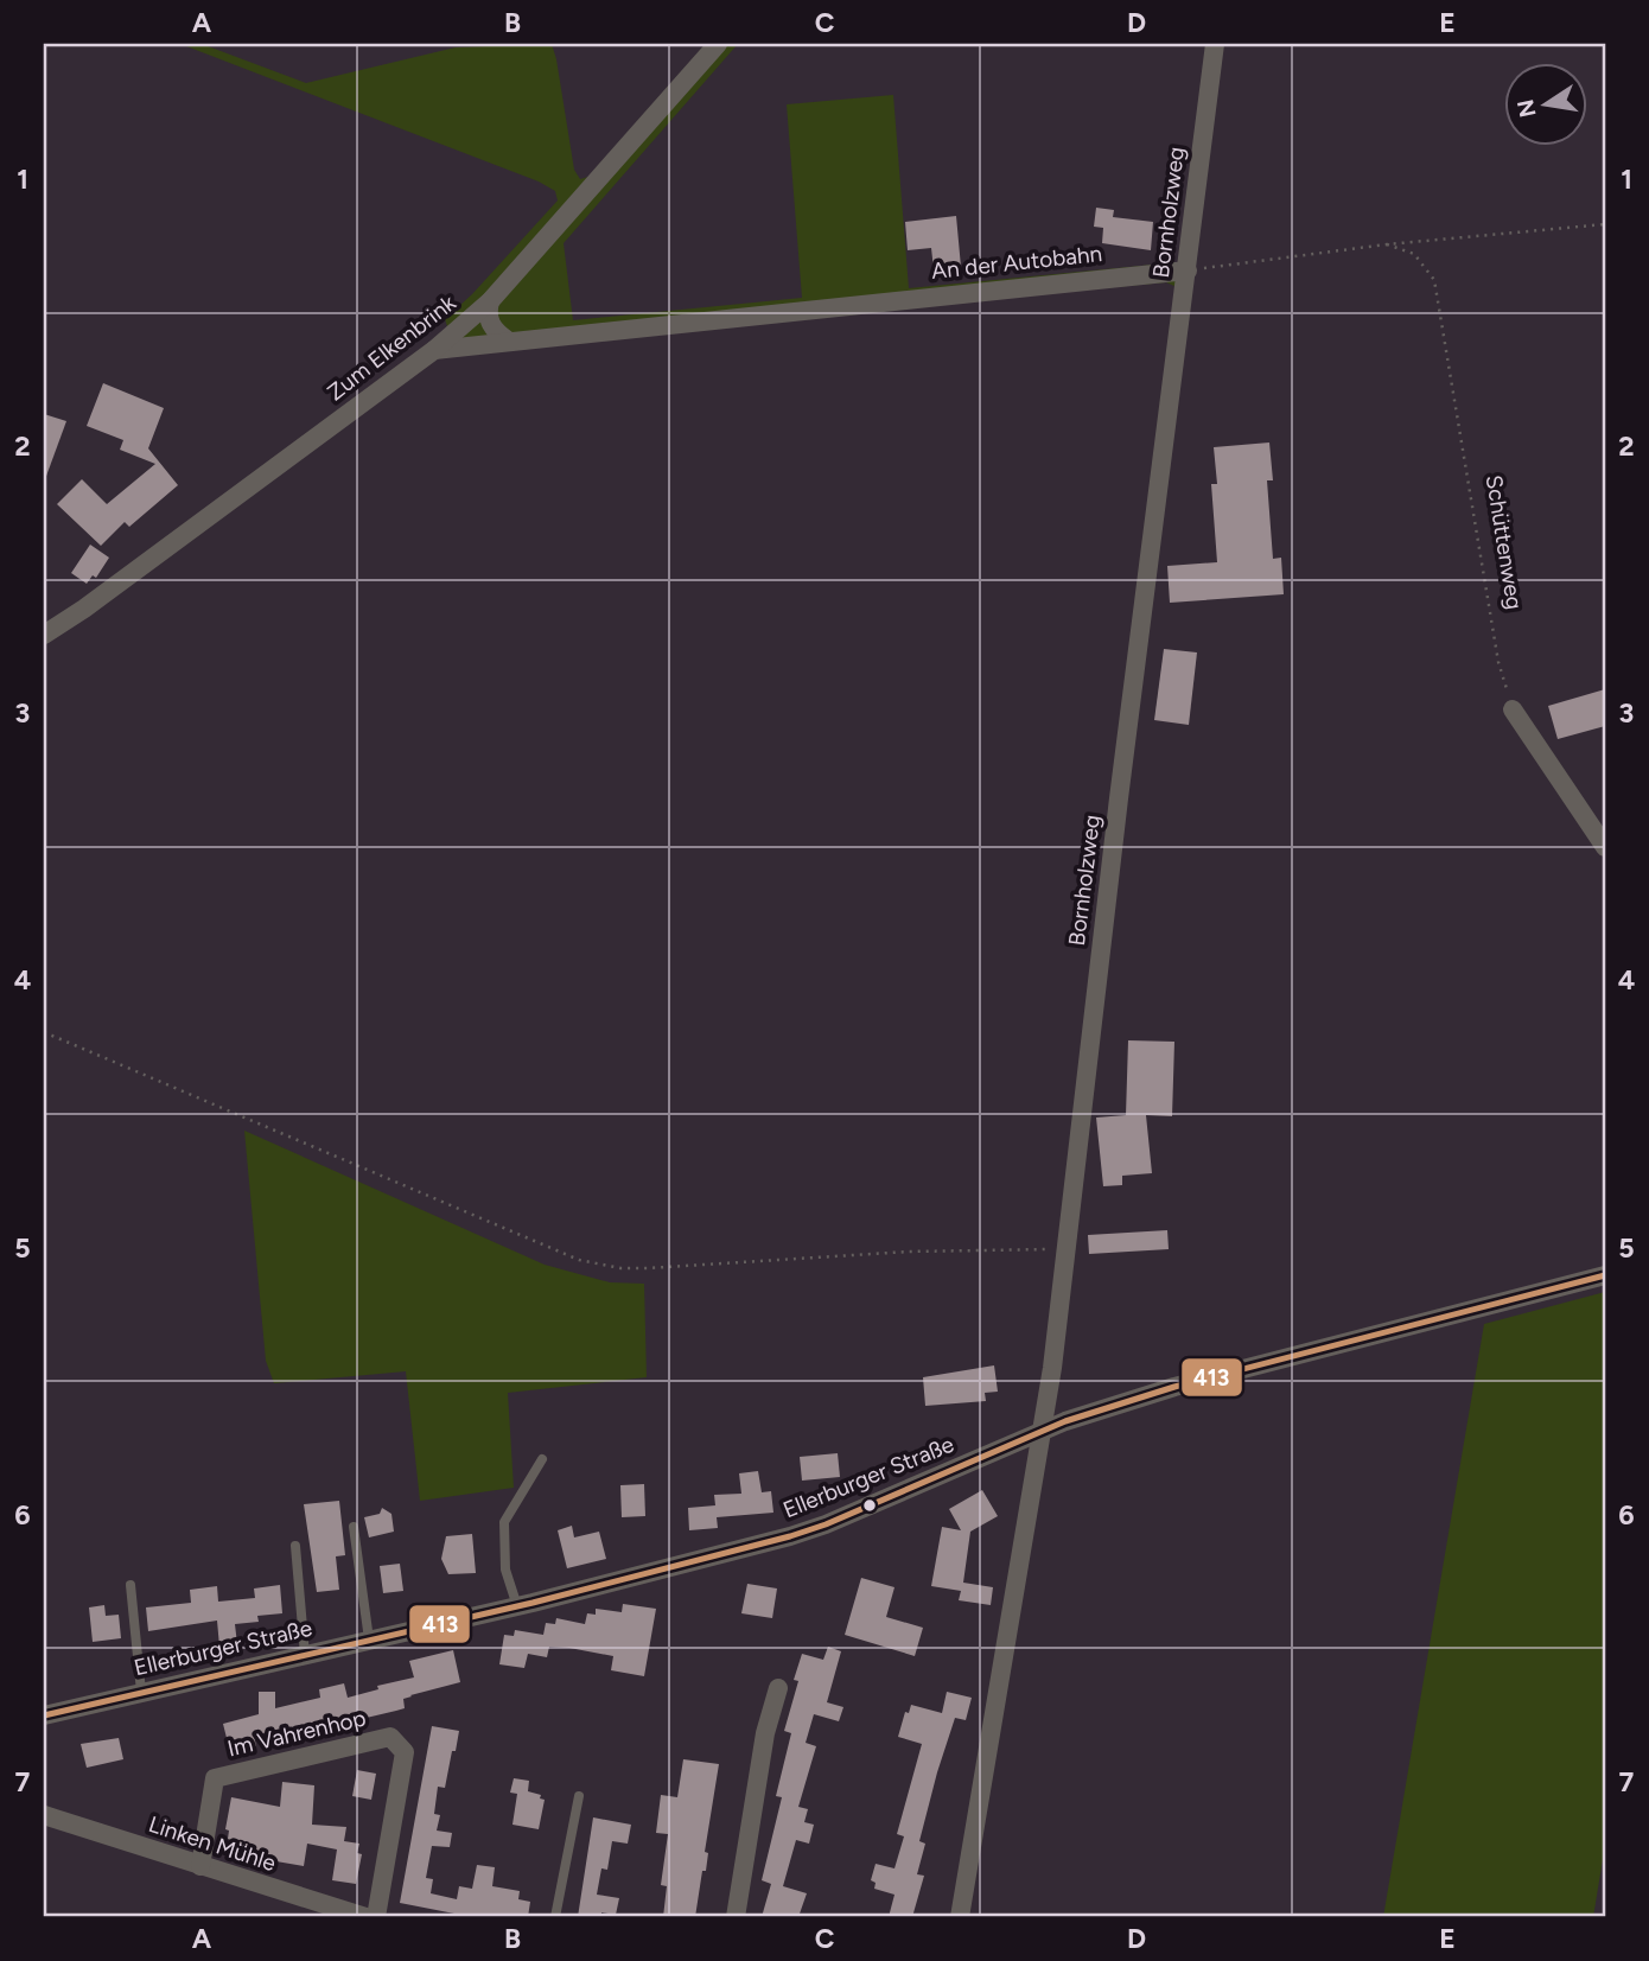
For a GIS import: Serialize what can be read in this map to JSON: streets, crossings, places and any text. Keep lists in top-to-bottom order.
{
  "streets": {
    "street": [
      "Bornholzweg",
      "An der Autobahn",
      "Zum Elkenbrink",
      "Ellerburger Straße",
      "Im Vahrenhop",
      "Linken Mühle"
    ],
    "path": ["Schüttenweg"]
  },
  "crossings": [
    ["Bornholzweg", "An der Autobahn"],
    ["Bornholzweg", "Ellerburger Straße"],
    ["An der Autobahn", "Zum Elkenbrink"],
    ["Im Vahrenhop", "Linken Mühle"]
  ],
  "lines": ["transit line 413"],
  "north": "left",
  "grid": {
    "columns": [
      "A",
      "B",
      "C",
      "D",
      "E"
    ],
    "rows": [
      "1",
      "2",
      "3",
      "4",
      "5",
      "6",
      "7"
    ]
  }
}
